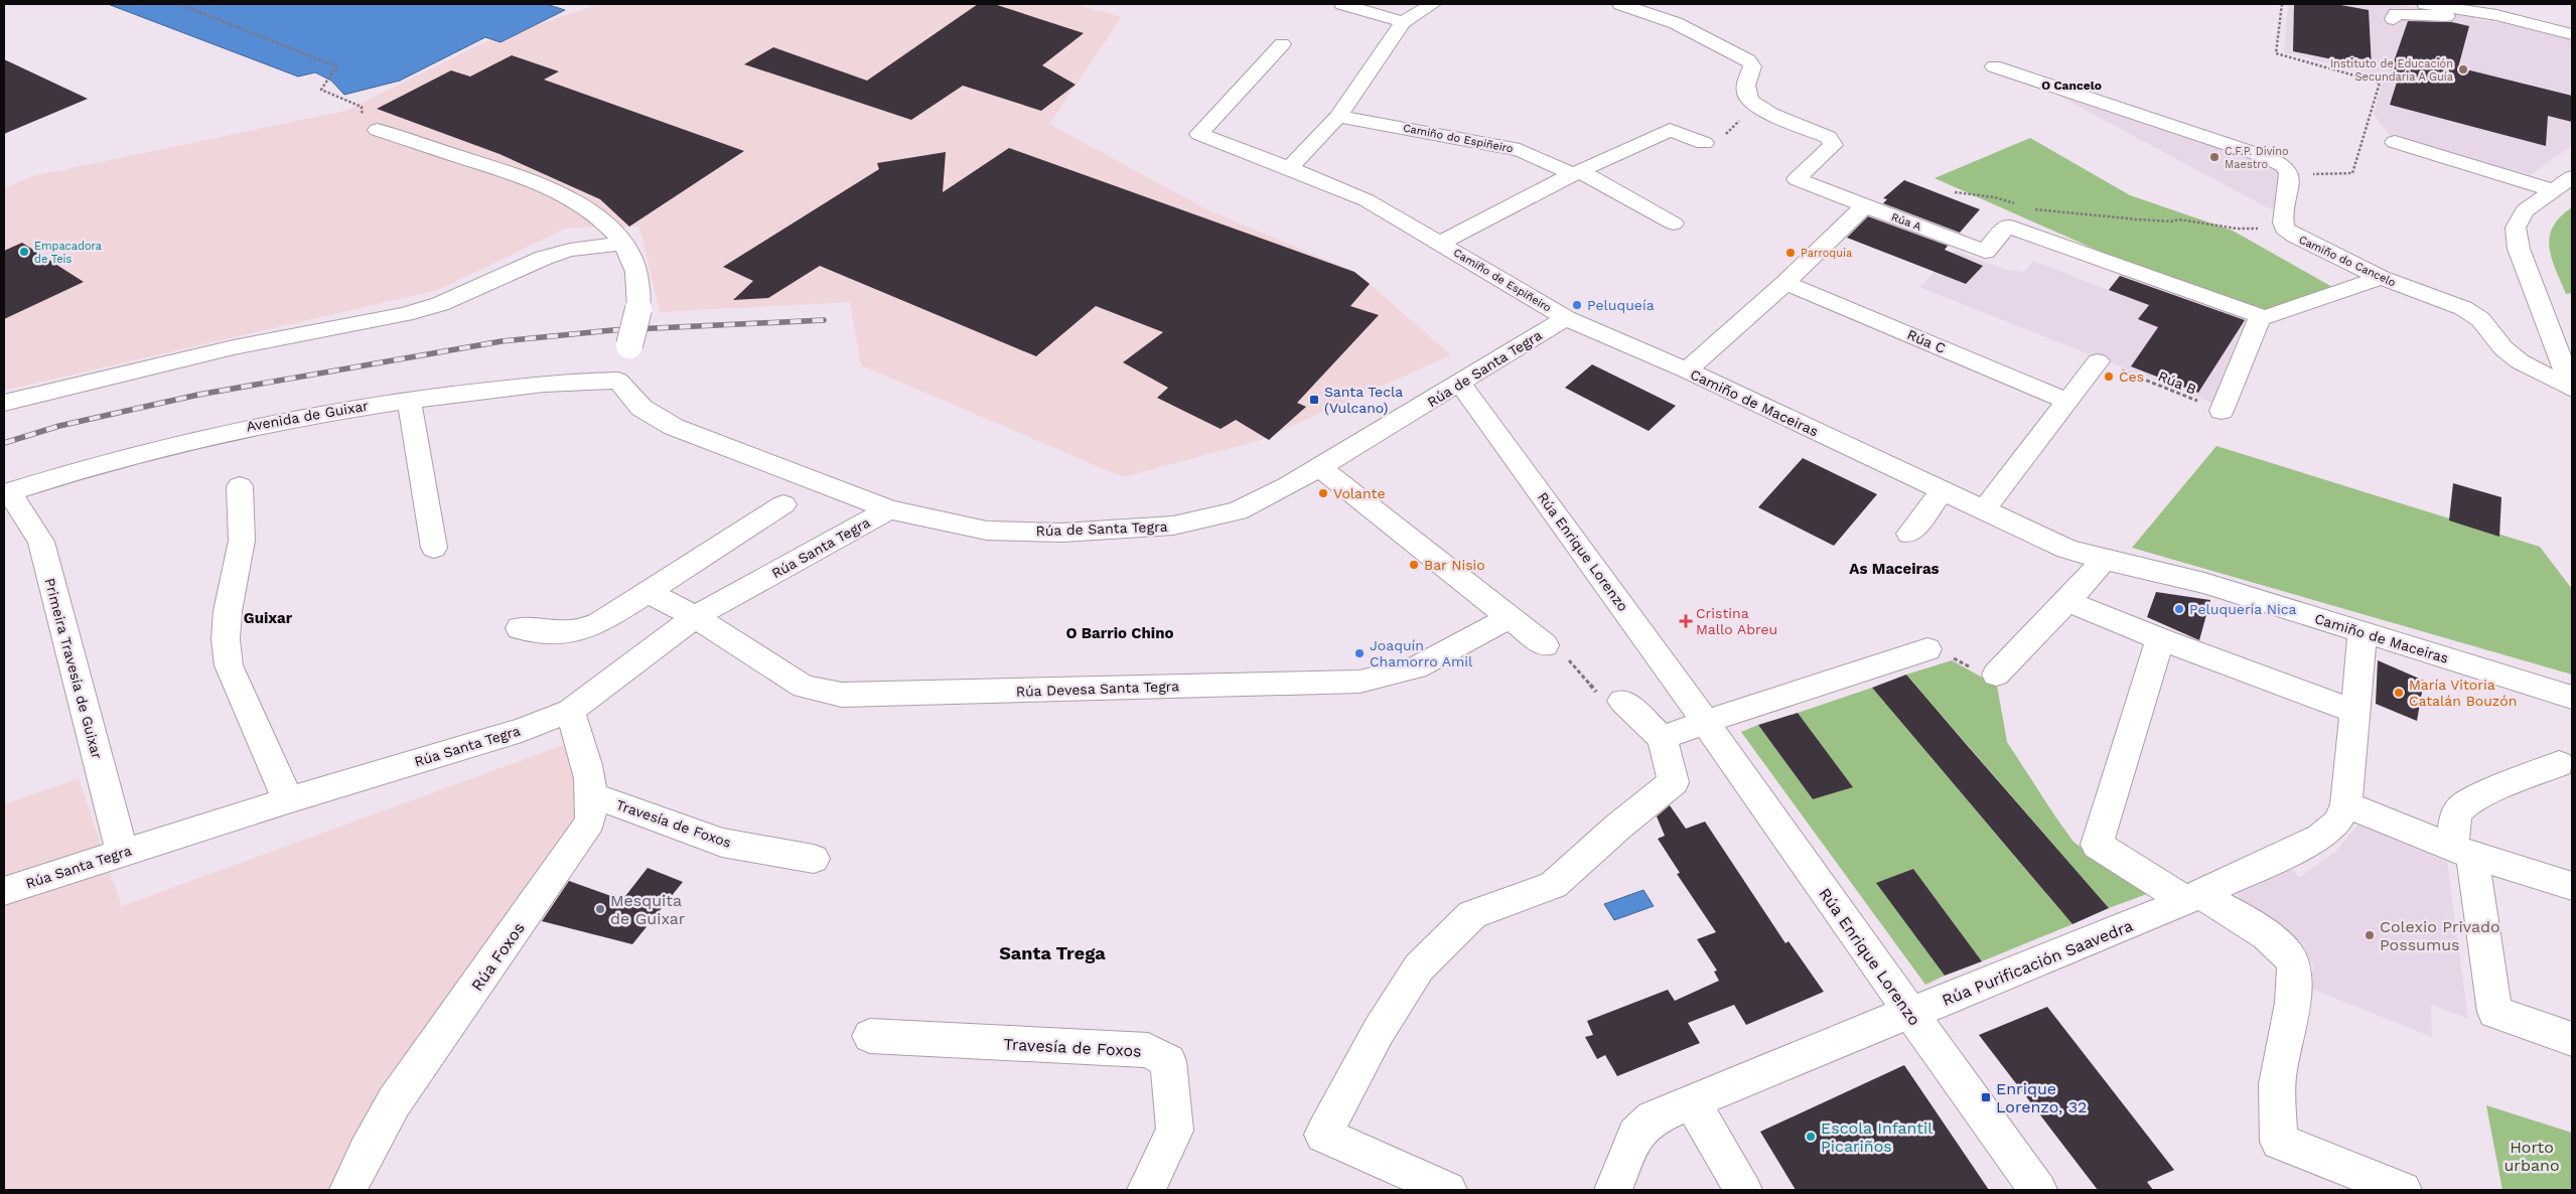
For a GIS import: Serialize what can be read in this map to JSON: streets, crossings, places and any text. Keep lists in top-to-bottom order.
{
  "streets": {
    "street": [
      "Camiño do Espiñeiro",
      "Rúa A",
      "Camiño do Cancelo",
      "Camiño de Espiñeiro",
      "Rúa C",
      "Rúa de Santa Tegra",
      "Camiño de Maceiras",
      "Avenida de Guixar",
      "Rúa Santa Tegra",
      "Rúa Enrique Lorenzo",
      "Primeira Travesía de Guixar",
      "Rúa Devesa Santa Tegra",
      "Travesía de Foxos",
      "Rúa Foxos",
      "Rúa Purificación Saavedra"
    ],
    "path": ["Rúa B"]
  },
  "crossings": [
    ["Camiño de Espiñeiro", "Rúa de Santa Tegra"],
    ["Camiño de Espiñeiro", "Camiño de Maceiras"],
    ["Rúa de Santa Tegra", "Camiño de Maceiras"],
    ["Rúa de Santa Tegra", "Avenida de Guixar"],
    ["Rúa de Santa Tegra", "Rúa Santa Tegra"],
    ["Rúa de Santa Tegra", "Rúa Enrique Lorenzo"],
    ["Camiño de Maceiras", "Rúa Purificación Saavedra"],
    ["Avenida de Guixar", "Primeira Travesía de Guixar"],
    ["Rúa Santa Tegra", "Primeira Travesía de Guixar"],
    ["Rúa Santa Tegra", "Rúa Devesa Santa Tegra"],
    ["Rúa Santa Tegra", "Rúa Foxos"],
    ["Rúa Enrique Lorenzo", "Rúa Purificación Saavedra"],
    ["Travesía de Foxos", "Rúa Foxos"]
  ],
  "districts": [
    "O Cancelo",
    "As Maceiras",
    "Guixar",
    "O Barrio Chino",
    "Santa Trega"
  ],
  "parks": ["Horto urbano"],
  "places": {
    "other": [
      "Instituto de Educación Secundaria A Guía",
      "C.F.P. Divino Maestro",
      "Empacadora de Teis",
      "Parroquia",
      "Peluqueía",
      "Ces",
      "Volante",
      "Bar Nisio",
      "Peluquería Nica",
      "Joaquín Chamorro Amil",
      "María Vitoria Catalán Bouzón",
      "Mesquita de Guixar",
      "Colexio Privado Possumus",
      "Escola Infantil Picariños"
    ],
    "transit": ["Santa Tecla (Vulcano)", "Enrique Lorenzo, 32"],
    "health": ["Cristina Mallo Abreu"]
  }
}
